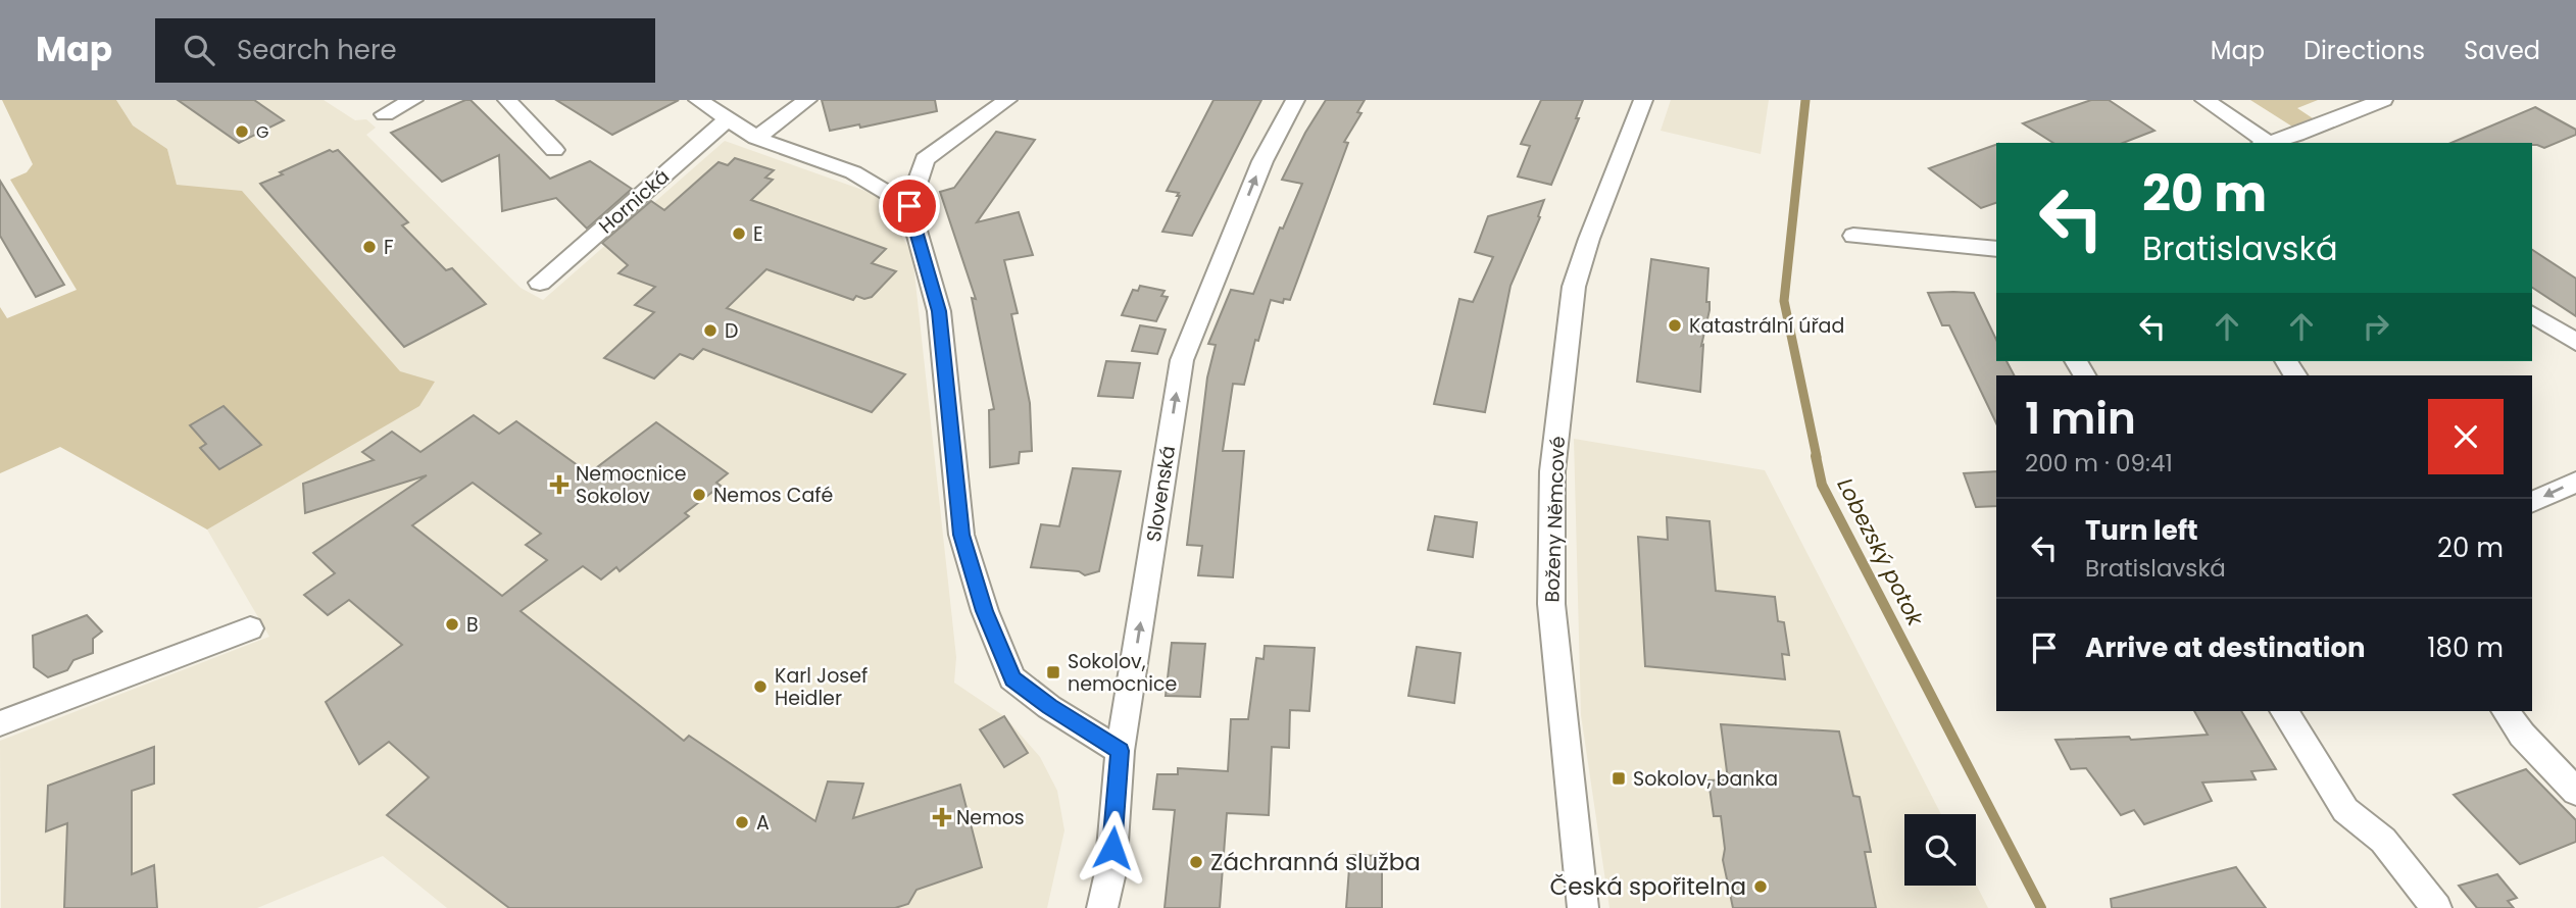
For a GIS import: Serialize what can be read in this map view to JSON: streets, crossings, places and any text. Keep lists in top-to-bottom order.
{
  "streets": {
    "street": ["Hornická", "Slovenská", "Boženy Němcové"]
  },
  "one_way": ["Slovenská"],
  "water": ["Lobezský potok"],
  "places": {
    "other": [
      "G",
      "E",
      "F",
      "Katastrální úřad",
      "D",
      "Nemos Café",
      "B",
      "Karl Josef Heidler",
      "A",
      "Záchranná služba",
      "Česká spořitelna"
    ],
    "health": ["Nemocnice Sokolov", "Nemos"],
    "transit": ["Sokolov, nemocnice", "Sokolov, banka"]
  },
  "page": {
    "header": "Map",
    "search": "Search here",
    "nav": ["Map", "Directions", "Saved"],
    "turn": ["20 m", "Bratislavská"],
    "heading": ["1 min", "200 m · 09:41"],
    "list": [
      {
        "name": "Turn left",
        "note": "Bratislavská",
        "value": "20 m"
      },
      {
        "name": "Arrive at destination",
        "value": "180 m"
      }
    ]
  }
}
